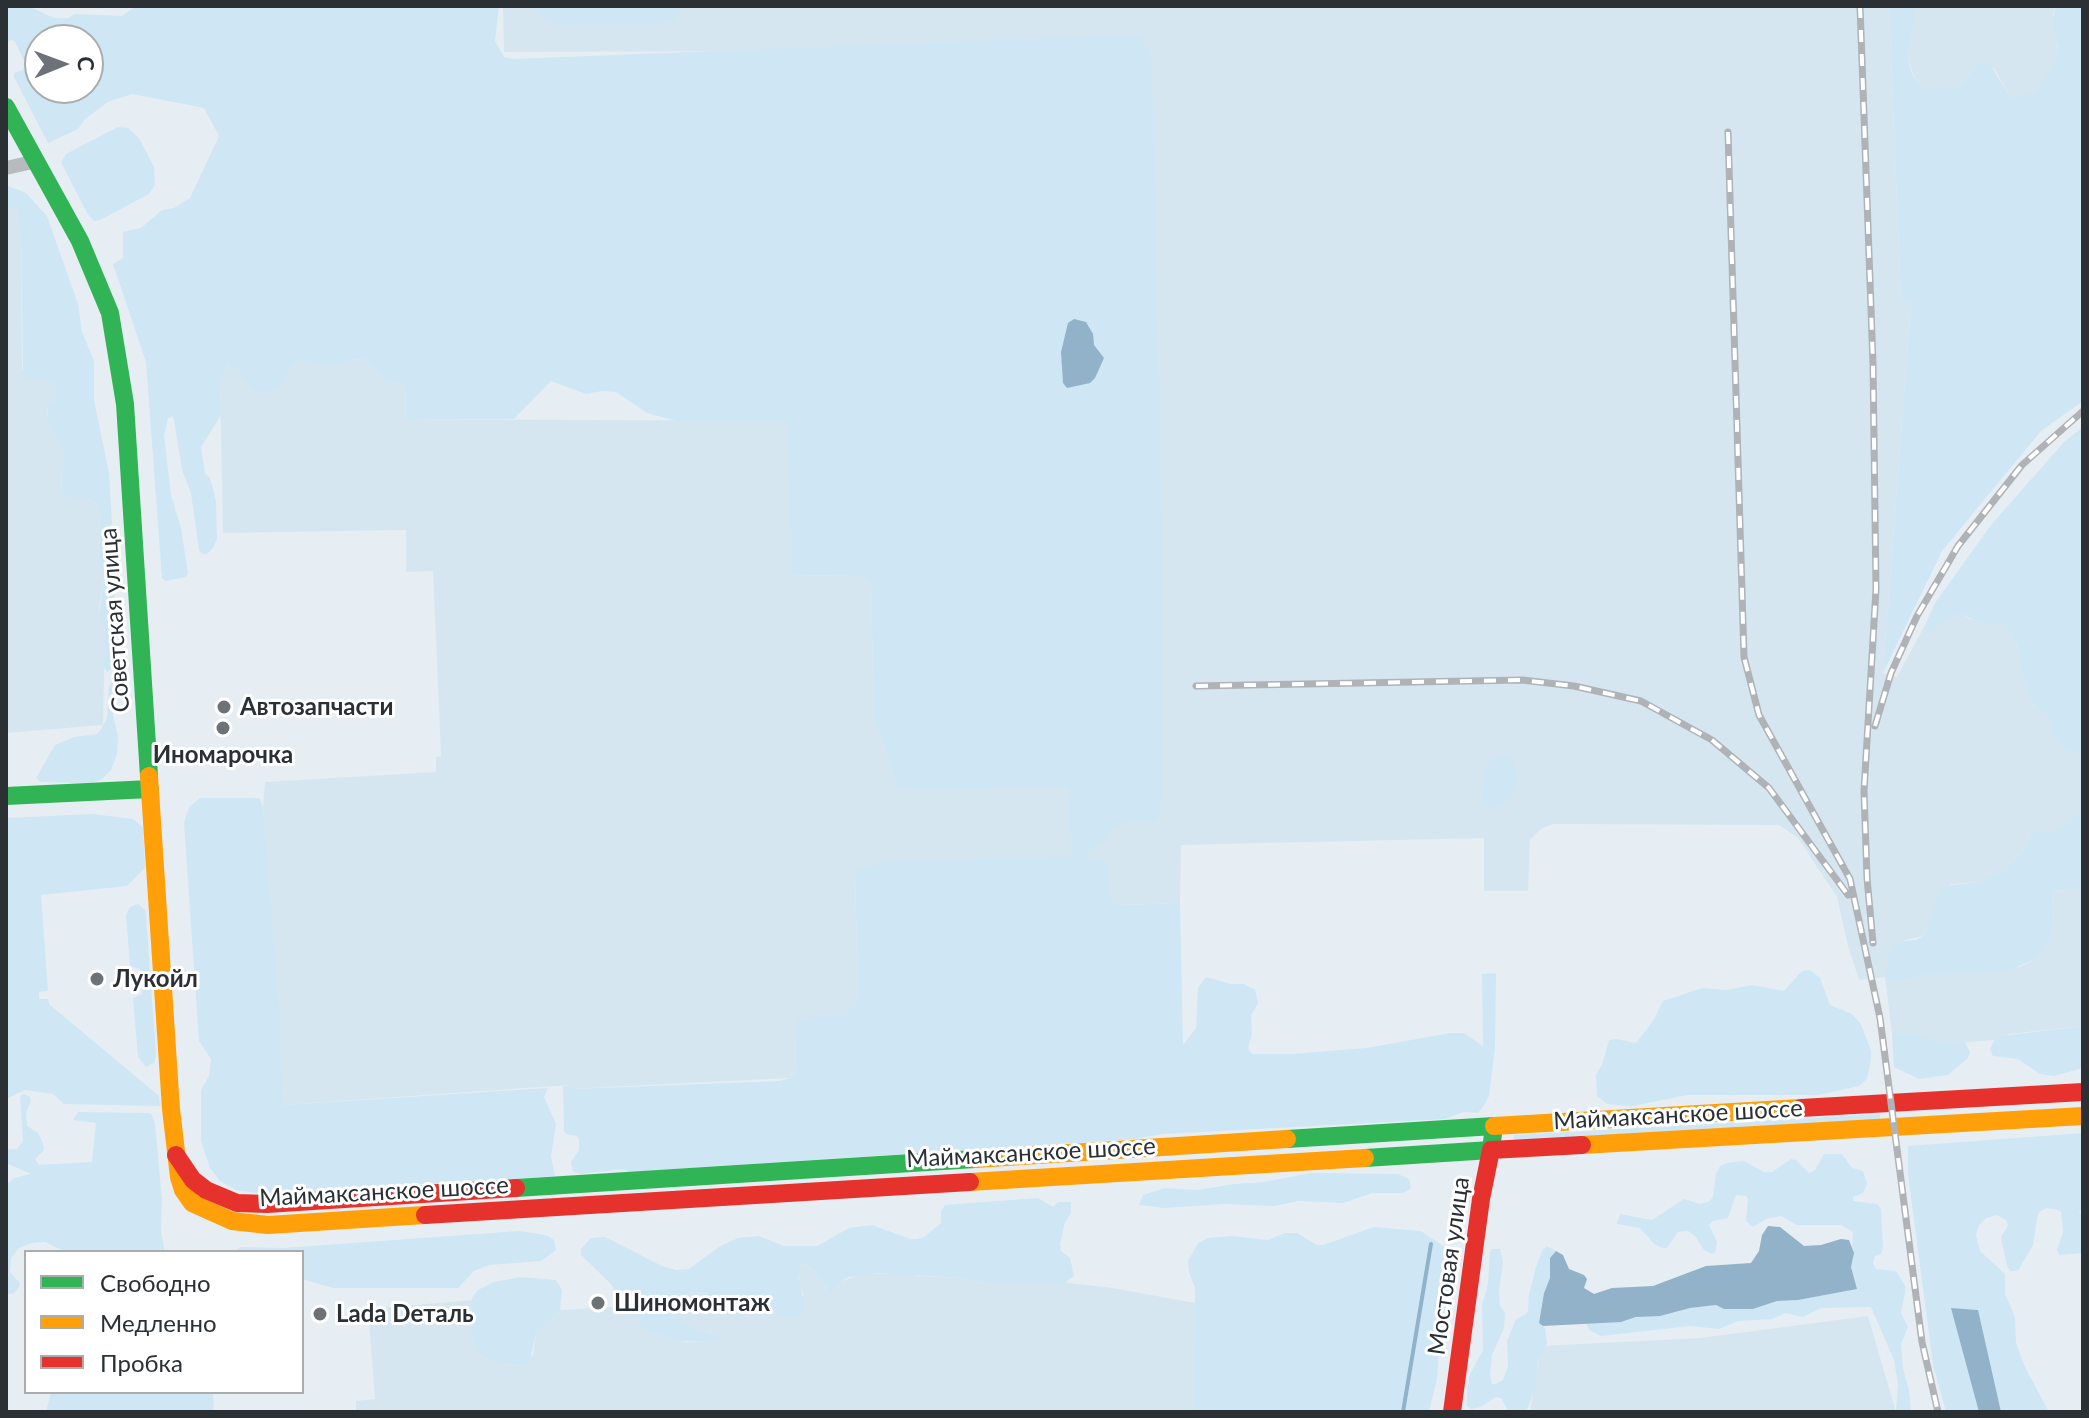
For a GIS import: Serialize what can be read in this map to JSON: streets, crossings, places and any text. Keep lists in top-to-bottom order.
{
  "streets": {
    "main road": ["Советская улица", "Маймаксанское шоссе", "Мостовая улица"]
  },
  "crossings": [
    ["Советская улица", "Маймаксанское шоссе"],
    ["Маймаксанское шоссе", "Мостовая улица"]
  ],
  "places": [
    "Автозапчасти",
    "Иномарочка",
    "Лукойл",
    "Шиномонтаж",
    "Lada Dеталь"
  ],
  "legend": ["Свободно", "Медленно", "Пробка"],
  "north": "right"
}
